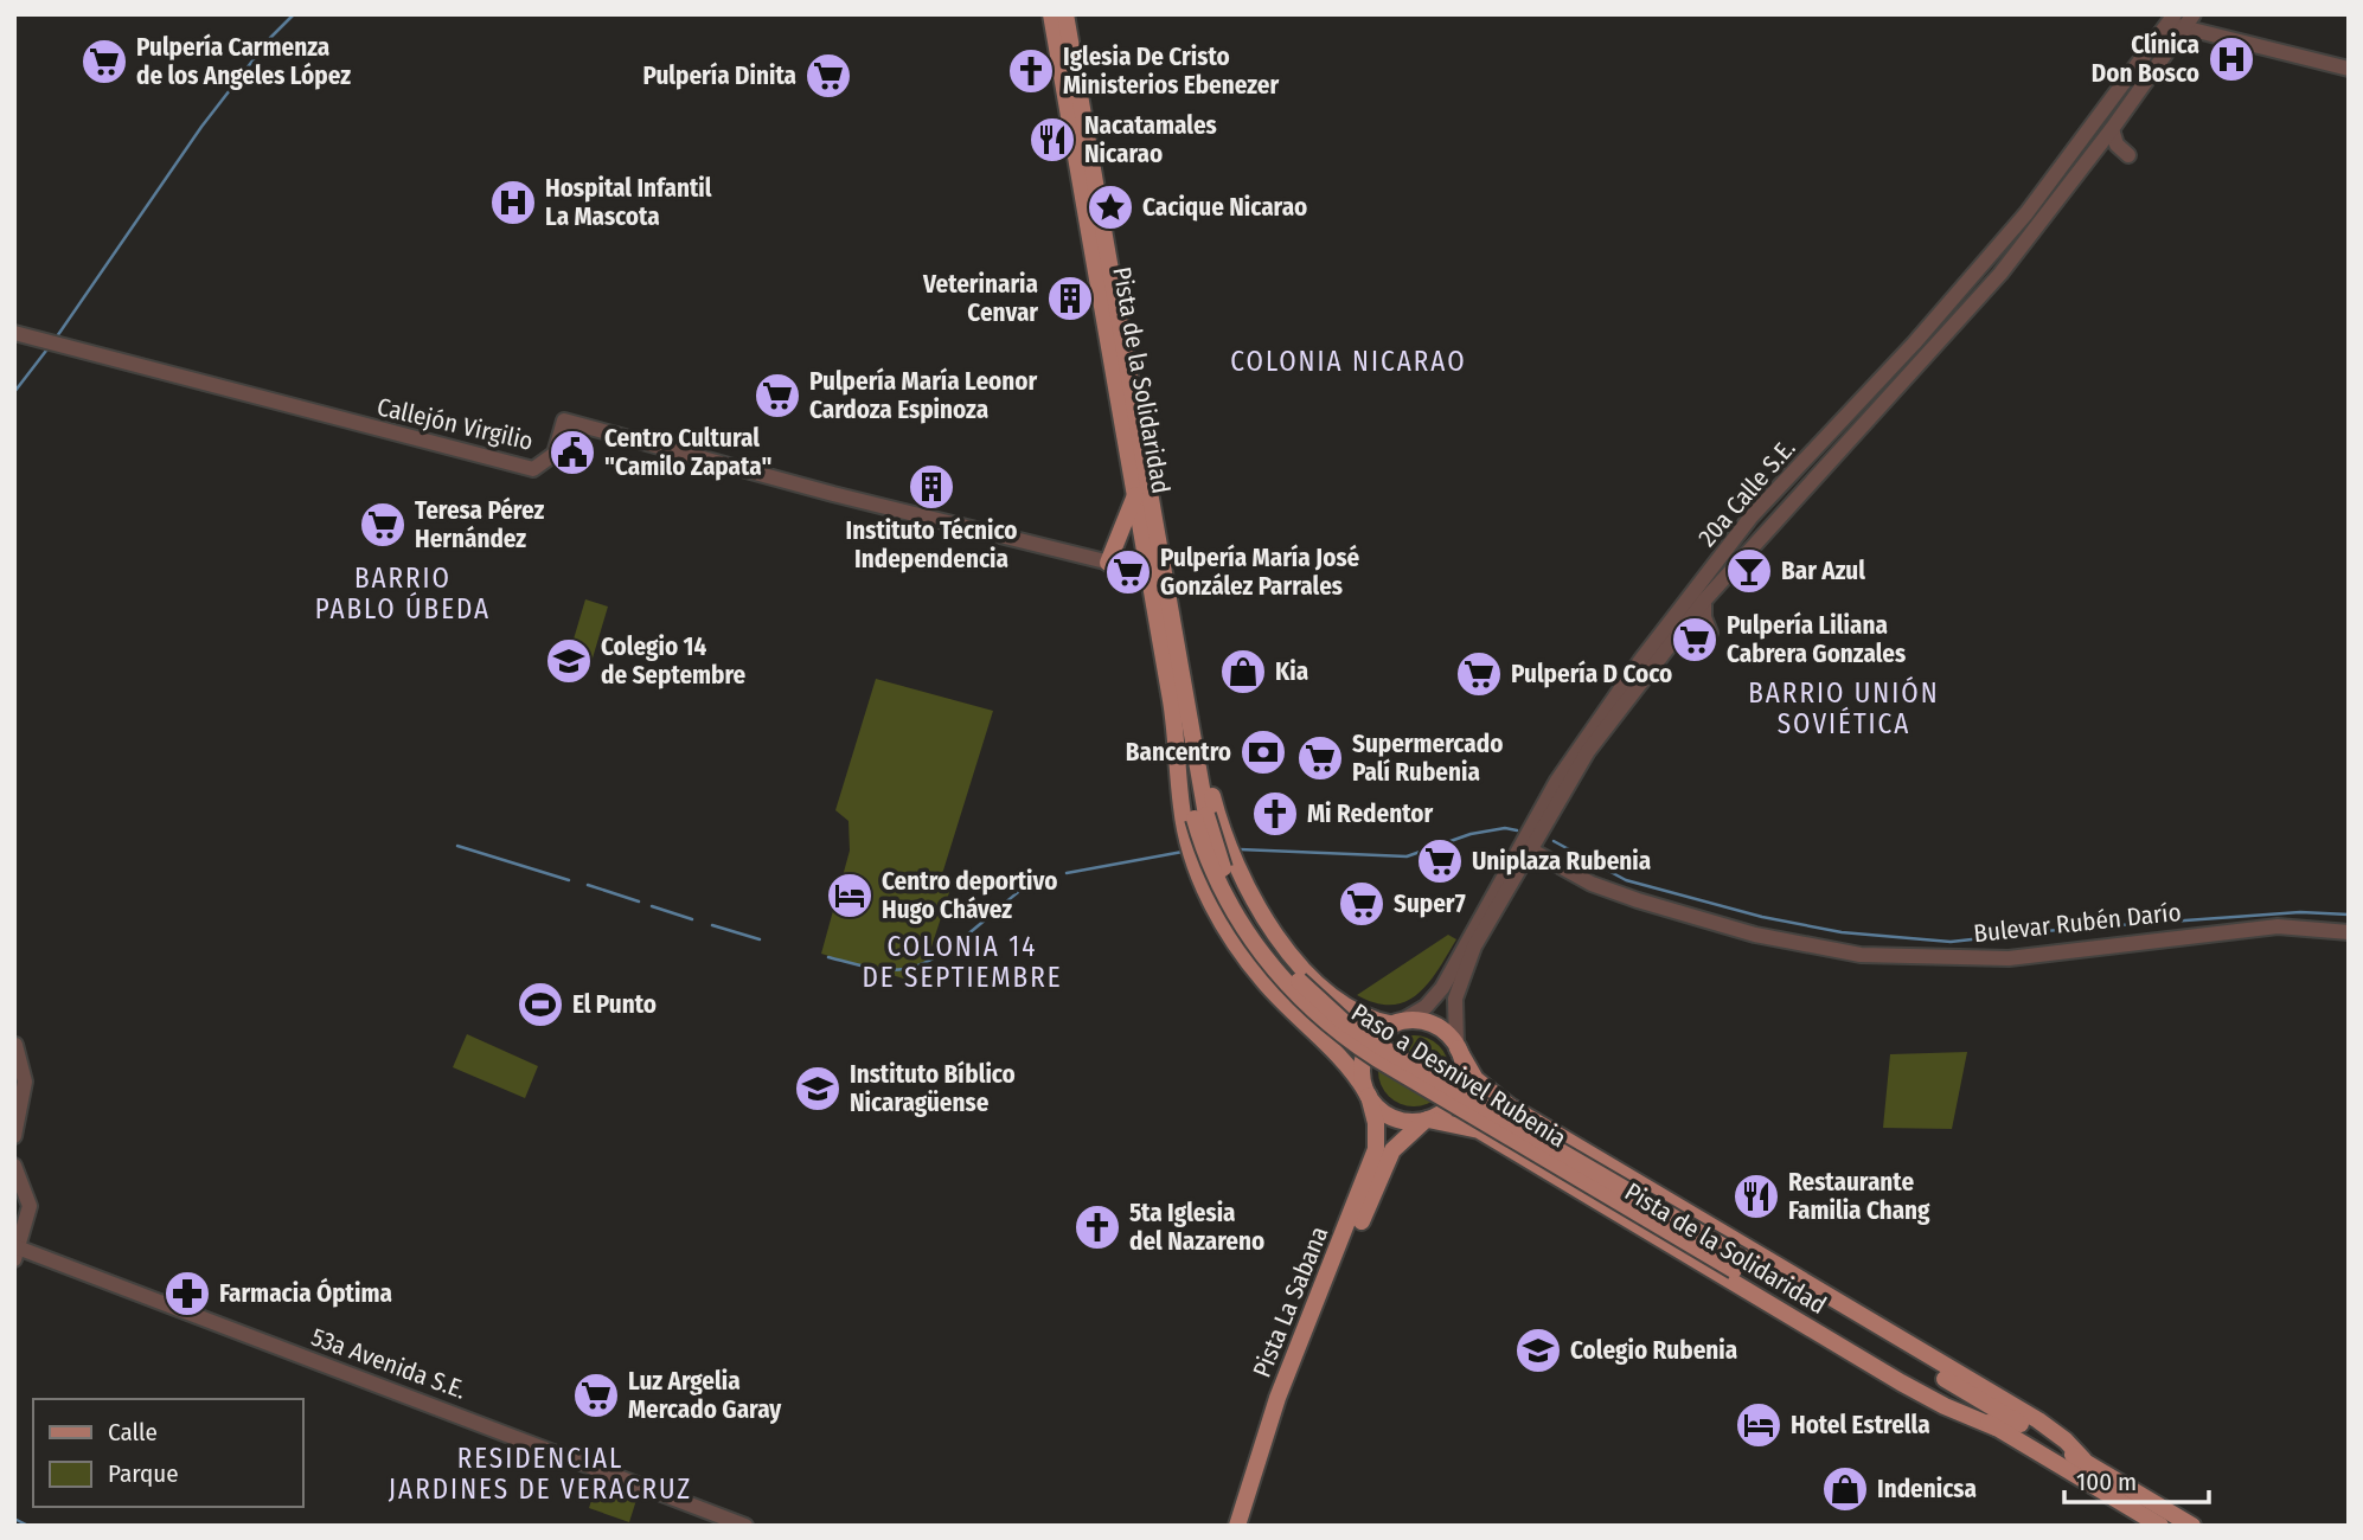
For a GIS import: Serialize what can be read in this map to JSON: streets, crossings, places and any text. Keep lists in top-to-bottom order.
{
  "streets": {
    "main road": ["Pista de la Solidaridad", "Paso a Desnivel Rubenia", "Pista La Sabana"],
    "street": [
      "Callejón Virgilio",
      "20a Calle S.E.",
      "Bulevar Rubén Darío",
      "53a Avenida S.E."
    ]
  },
  "crossings": [
    ["Pista de la Solidaridad", "Callejón Virgilio"],
    ["Pista de la Solidaridad", "20a Calle S.E."],
    ["Pista de la Solidaridad", "Paso a Desnivel Rubenia"],
    ["Pista de la Solidaridad", "Pista La Sabana"],
    ["20a Calle S.E.", "Bulevar Rubén Darío"],
    ["20a Calle S.E.", "Pista La Sabana"]
  ],
  "districts": [
    "COLONIA NICARAO",
    "BARRIO PABLO ÚBEDA",
    "BARRIO UNIÓN SOVIÉTICA",
    "COLONIA 14 DE SEPTIEMBRE",
    "RESIDENCIAL JARDINES DE VERACRUZ"
  ],
  "places": {
    "hospital": ["Clínica Don Bosco", "Hospital Infantil La Mascota"],
    "supermarket": [
      "Pulpería Carmenza de los Angeles López",
      "Pulpería Dinita",
      "Pulpería María Leonor Cardoza Espinoza",
      "Teresa Pérez Hernández",
      "Pulpería María José González Parrales",
      "Pulpería Liliana Cabrera Gonzales",
      "Pulpería D Coco",
      "Supermercado Palí Rubenia",
      "Uniplaza Rubenia",
      "Super7",
      "Luz Argelia Mercado Garay"
    ],
    "church": ["Iglesia De Cristo Ministerios Ebenezer", "Mi Redentor", "5ta Iglesia del Nazareno"],
    "restaurant": ["Nacatamales Nicarao", "Restaurante Familia Chang"],
    "place": ["Cacique Nicarao"],
    "building": ["Veterinaria Cenvar", "Instituto Técnico Independencia"],
    "public building": ["Centro Cultural \"Camilo Zapata\""],
    "bar": ["Bar Azul"],
    "school or university": ["Colegio 14 de Septembre", "Instituto Bíblico Nicaragüense", "Colegio Rubenia"],
    "shop": ["Kia", "Indenicsa"],
    "bank": ["Bancentro"],
    "hotel": ["Centro deportivo Hugo Chávez", "Hotel Estrella"],
    "sports": ["El Punto"],
    "pharmacy": ["Farmacia Óptima"]
  },
  "legend": ["Calle", "Parque"],
  "scale_bar": "100 m"
}
